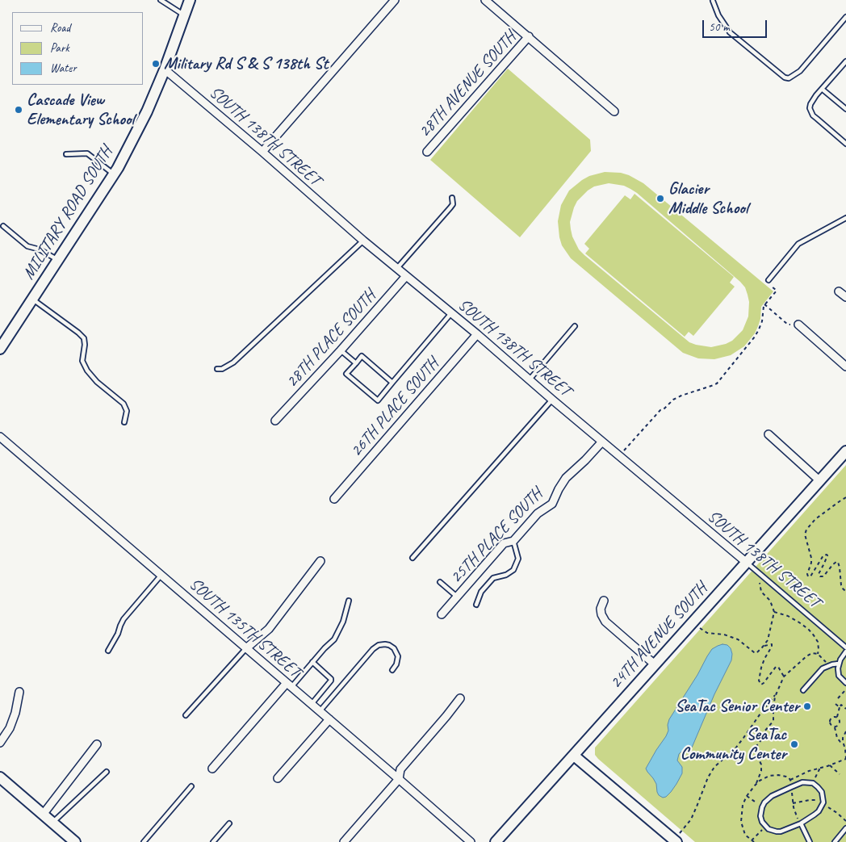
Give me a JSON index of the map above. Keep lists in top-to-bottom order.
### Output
{
  "streets": {
    "street": [
      "28TH AVENUE SOUTH",
      "SOUTH 138TH STREET",
      "MILITARY ROAD SOUTH",
      "28TH PLACE SOUTH",
      "26TH PLACE SOUTH",
      "25TH PLACE SOUTH",
      "SOUTH 135TH STREET",
      "24TH AVENUE SOUTH"
    ]
  },
  "crossings": [
    ["SOUTH 138TH STREET", "MILITARY ROAD SOUTH"],
    ["SOUTH 138TH STREET", "28TH PLACE SOUTH"],
    ["SOUTH 138TH STREET", "26TH PLACE SOUTH"],
    ["SOUTH 138TH STREET", "25TH PLACE SOUTH"],
    ["SOUTH 138TH STREET", "24TH AVENUE SOUTH"]
  ],
  "places": [
    "Military Rd S & S 138th St",
    "Cascade View Elementary School",
    "Glacier Middle School",
    "SeaTac Senior Center",
    "SeaTac Community Center"
  ],
  "legend": ["Road", "Park", "Water"],
  "scale_bar": "50 m"
}
